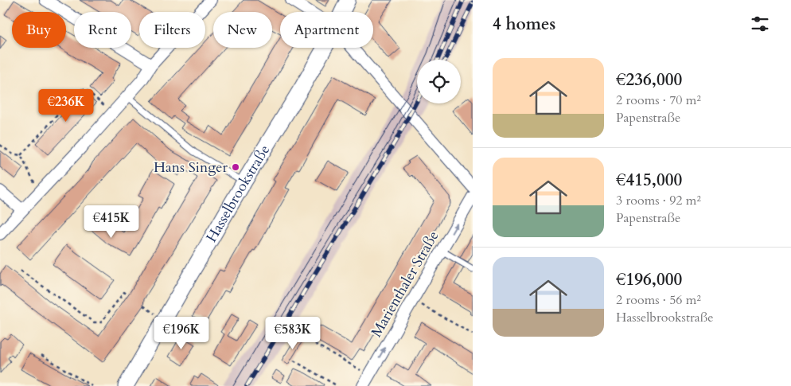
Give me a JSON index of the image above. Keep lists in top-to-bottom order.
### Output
{
  "streets": {
    "street": ["Hasselbrookstraße", "Marienthaler Straße"]
  },
  "one_way": ["Marienthaler Straße"],
  "places": ["Hans Singer"],
  "page": {
    "heading": "4 homes",
    "chip": [
      "Buy",
      "Rent",
      "Filters",
      "New",
      "Apartment"
    ],
    "list": [
      {
        "name": "€236,000",
        "note": "2 rooms · 70 m² · Papenstraße"
      },
      {
        "name": "€415,000",
        "note": "3 rooms · 92 m² · Papenstraße"
      },
      {
        "name": "€196,000",
        "note": "2 rooms · 56 m² · Hasselbrookstraße"
      }
    ],
    "price": [
      "€236K",
      "€415K",
      "€196K",
      "€583K"
    ]
  }
}
